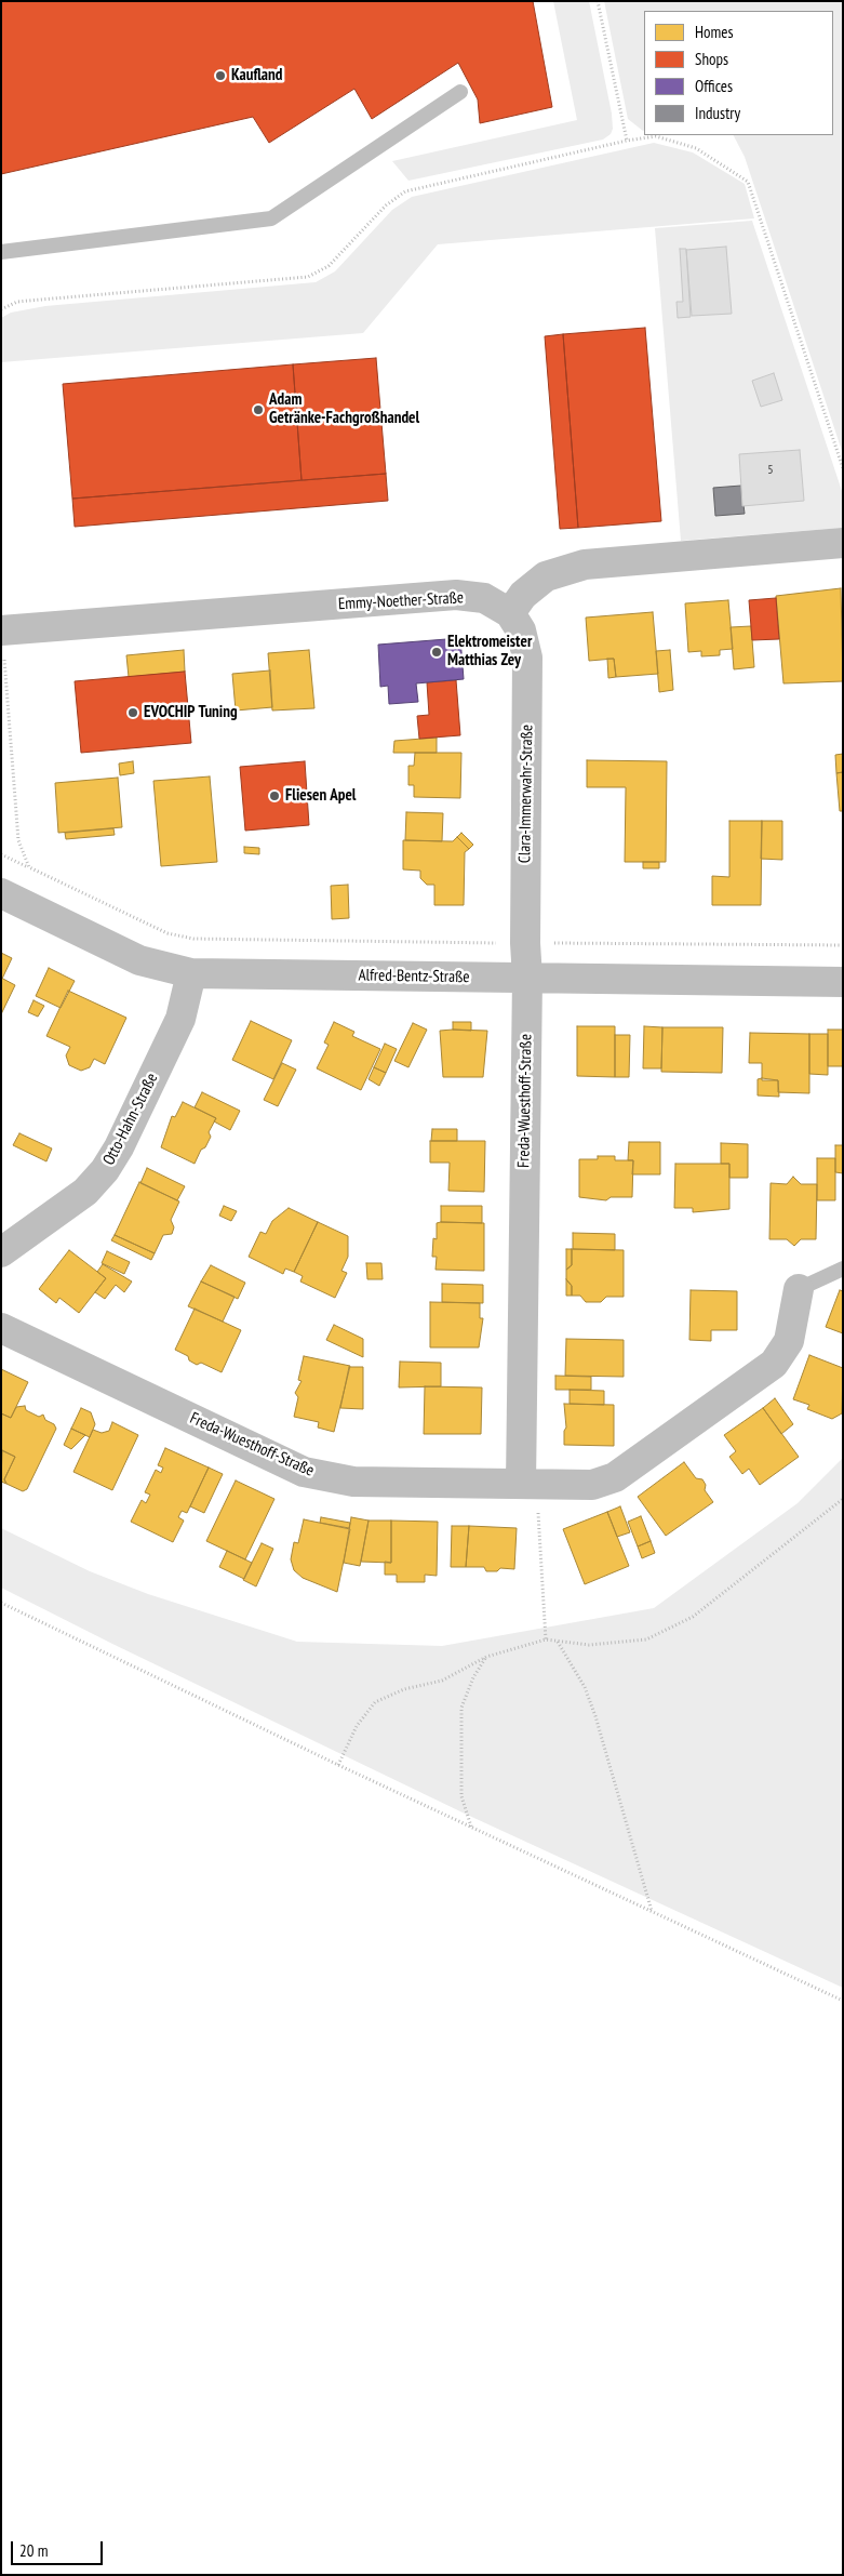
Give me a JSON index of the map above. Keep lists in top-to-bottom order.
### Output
{
  "streets": {
    "street": [
      "Emmy-Noether-Straße",
      "Clara-Immerwahr-Straße",
      "Alfred-Bentz-Straße",
      "Freda-Wuesthoff-Straße",
      "Otto-Hahn-Straße"
    ]
  },
  "crossings": [
    ["Emmy-Noether-Straße", "Clara-Immerwahr-Straße"],
    ["Clara-Immerwahr-Straße", "Alfred-Bentz-Straße"],
    ["Clara-Immerwahr-Straße", "Freda-Wuesthoff-Straße"],
    ["Alfred-Bentz-Straße", "Freda-Wuesthoff-Straße"],
    ["Alfred-Bentz-Straße", "Otto-Hahn-Straße"]
  ],
  "places": [
    "Kaufland",
    "Adam Getränke-Fachgroßhandel",
    "Elektromeister Matthias Zey",
    "EVOCHIP Tuning",
    "Fliesen Apel"
  ],
  "house_numbers": ["5"],
  "legend": [
    "Homes",
    "Shops",
    "Offices",
    "Industry"
  ],
  "scale_bar": "20 m"
}
